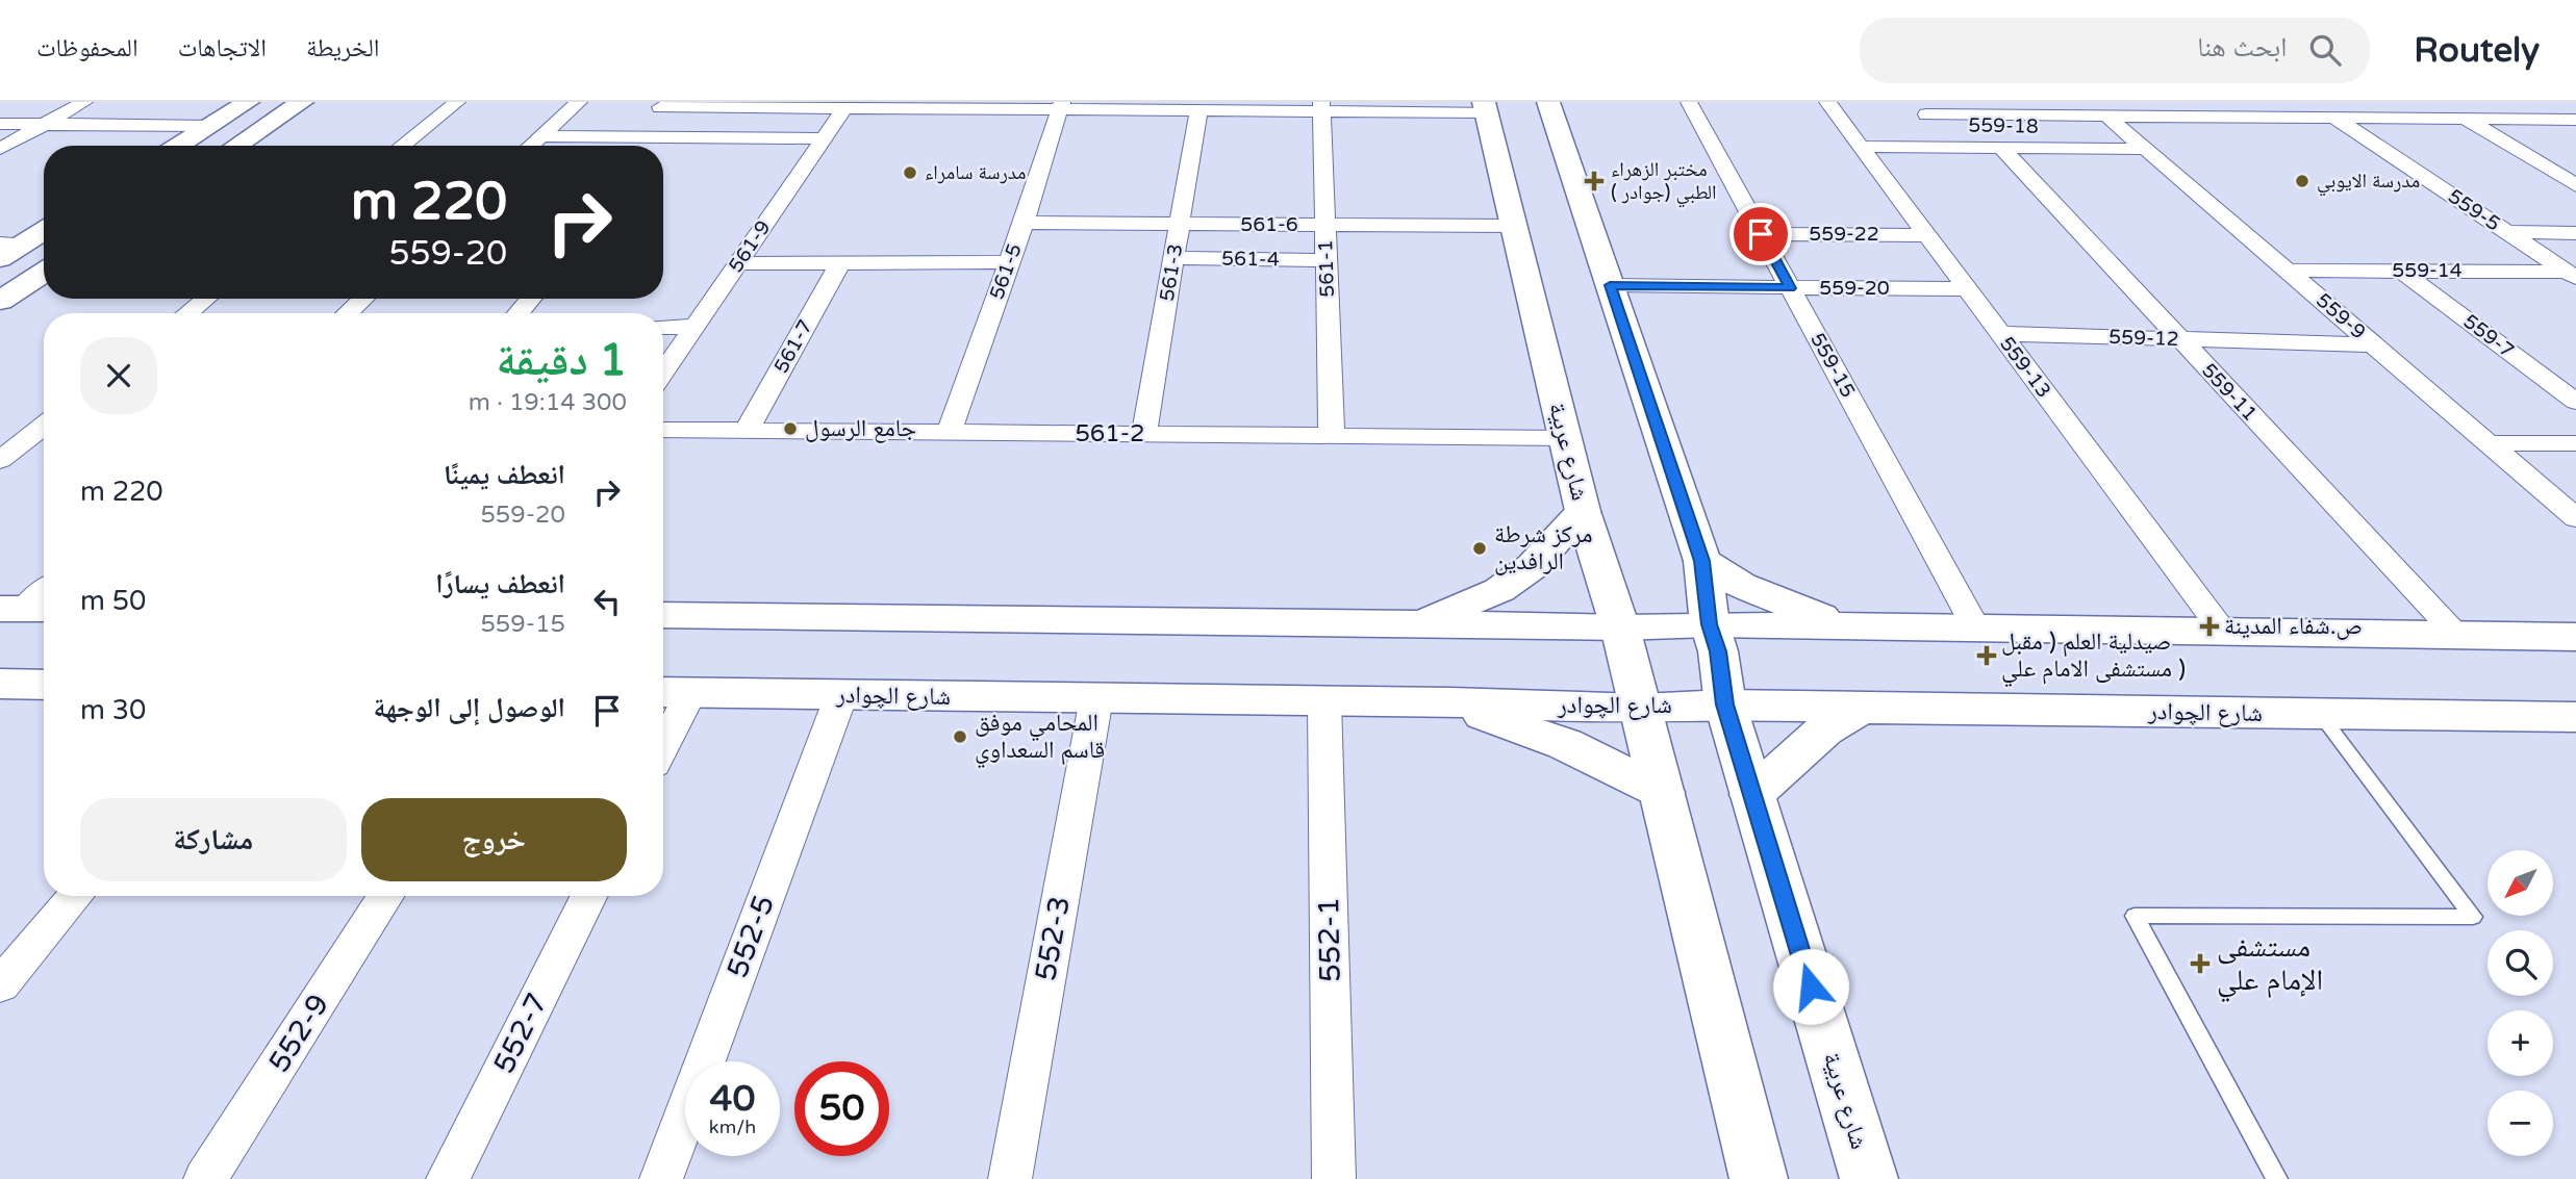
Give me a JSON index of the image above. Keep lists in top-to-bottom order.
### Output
{
  "streets": {
    "main road": ["شارع عربية", "شارع الچوادر"],
    "street": [
      "559-18",
      "559-5",
      "561-6",
      "559-22",
      "561-9",
      "561-4",
      "561-1",
      "559-14",
      "561-5",
      "561-3",
      "559-20",
      "559-9",
      "559-7",
      "559-12",
      "561-7",
      "559-15",
      "559-13",
      "559-11",
      "561-2",
      "552-5",
      "552-3",
      "552-1",
      "552-9",
      "552-7"
    ]
  },
  "crossings": [
    ["559-18", "559-9"],
    ["559-18", "559-13"],
    ["559-18", "559-11"],
    ["559-5", "559-14"],
    ["561-6", "561-1"],
    ["561-6", "561-5"],
    ["561-6", "561-3"],
    ["561-6", "شارع عربية"],
    ["559-22", "559-15"],
    ["559-22", "559-13"],
    ["561-4", "561-1"],
    ["561-4", "561-3"],
    ["561-1", "561-2"],
    ["559-14", "559-9"],
    ["559-14", "559-7"],
    ["561-5", "561-2"],
    ["561-3", "561-2"],
    ["559-20", "559-15"],
    ["559-20", "559-13"],
    ["559-20", "شارع عربية"],
    ["559-9", "559-12"],
    ["559-12", "559-13"],
    ["559-12", "559-11"],
    ["561-7", "561-2"],
    ["561-2", "شارع عربية"],
    ["شارع عربية", "شارع الچوادر"],
    ["شارع الچوادر", "552-5"],
    ["شارع الچوادر", "552-3"],
    ["شارع الچوادر", "552-1"]
  ],
  "places": {
    "other": [
      "مدرسة سامراء",
      "مدرسة الايوبي",
      "جامع الرسول",
      "مركز شرطة الرافدين",
      "المحامي موفق قاسم السعداوي"
    ],
    "health": [
      "مختبر الزهراء الطبي (جوادر )",
      "ص.شفاء المدينة",
      "صيدلية العلم ( مقبل مستشفى الامام علي )",
      "مستشفى الإمام علي"
    ]
  },
  "north": "bottom left",
  "page": {
    "header": "Routely",
    "search": "ابحث هنا",
    "nav": ["الخريطة", "الاتجاهات", "المحفوظات"],
    "turn": ["220 m", "559-20"],
    "heading": ["1 دقيقة", "300 m · 19:14"],
    "list": [
      {
        "name": "انعطف يمينًا",
        "note": "559-20",
        "value": "220 m"
      },
      {
        "name": "انعطف يسارًا",
        "note": "559-15",
        "value": "50 m"
      },
      {
        "name": "الوصول إلى الوجهة",
        "value": "30 m"
      }
    ],
    "buttons": ["خروج", "مشاركة"],
    "map_buttons": ["+", "−"],
    "speed": "40 km/h",
    "limit": "50"
  }
}
